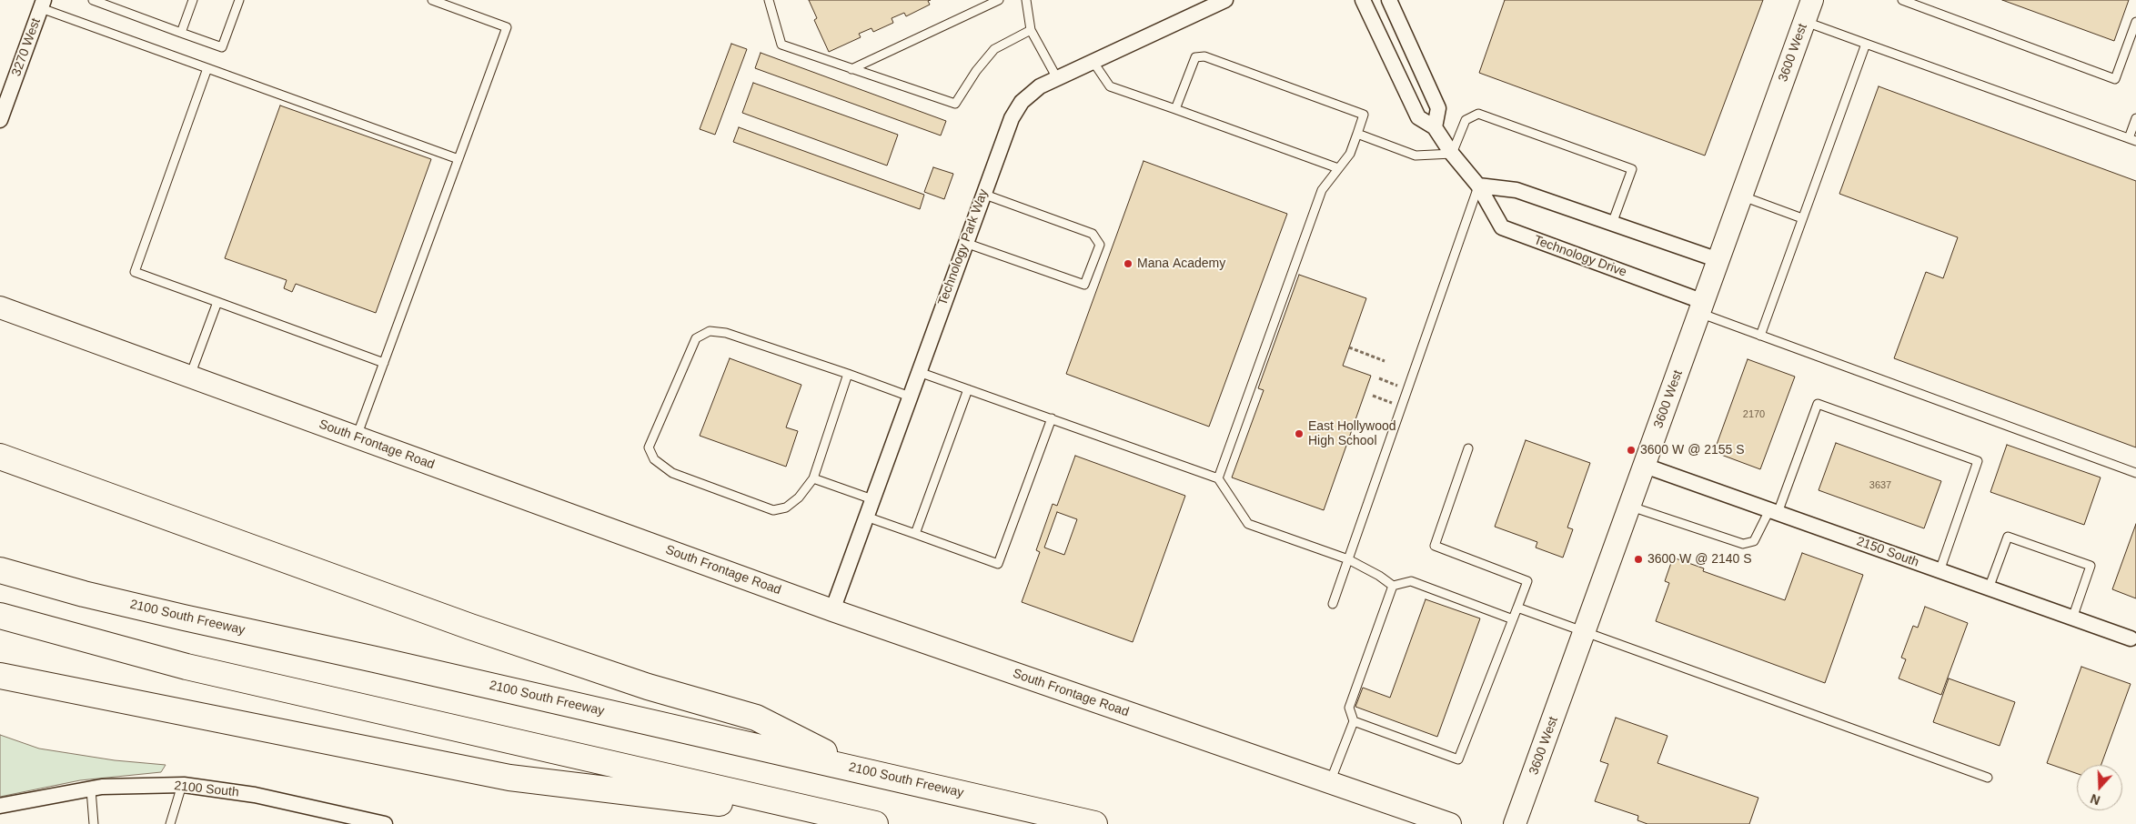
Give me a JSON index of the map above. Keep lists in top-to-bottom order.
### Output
{
  "streets": {
    "highway": ["2100 South Freeway"],
    "street": [
      "3270 West",
      "3600 West",
      "Technology Park Way",
      "Technology Drive",
      "South Frontage Road",
      "2150 South",
      "2100 South"
    ]
  },
  "crossings": [
    ["3600 West", "Technology Drive"],
    ["3600 West", "2150 South"],
    ["Technology Park Way", "South Frontage Road"]
  ],
  "places": [
    "Mana Academy",
    "East Hollywood High School",
    "3600 W @ 2155 S",
    "3600 W @ 2140 S"
  ],
  "house_numbers": ["2170", "3637"],
  "north": "bottom"
}
